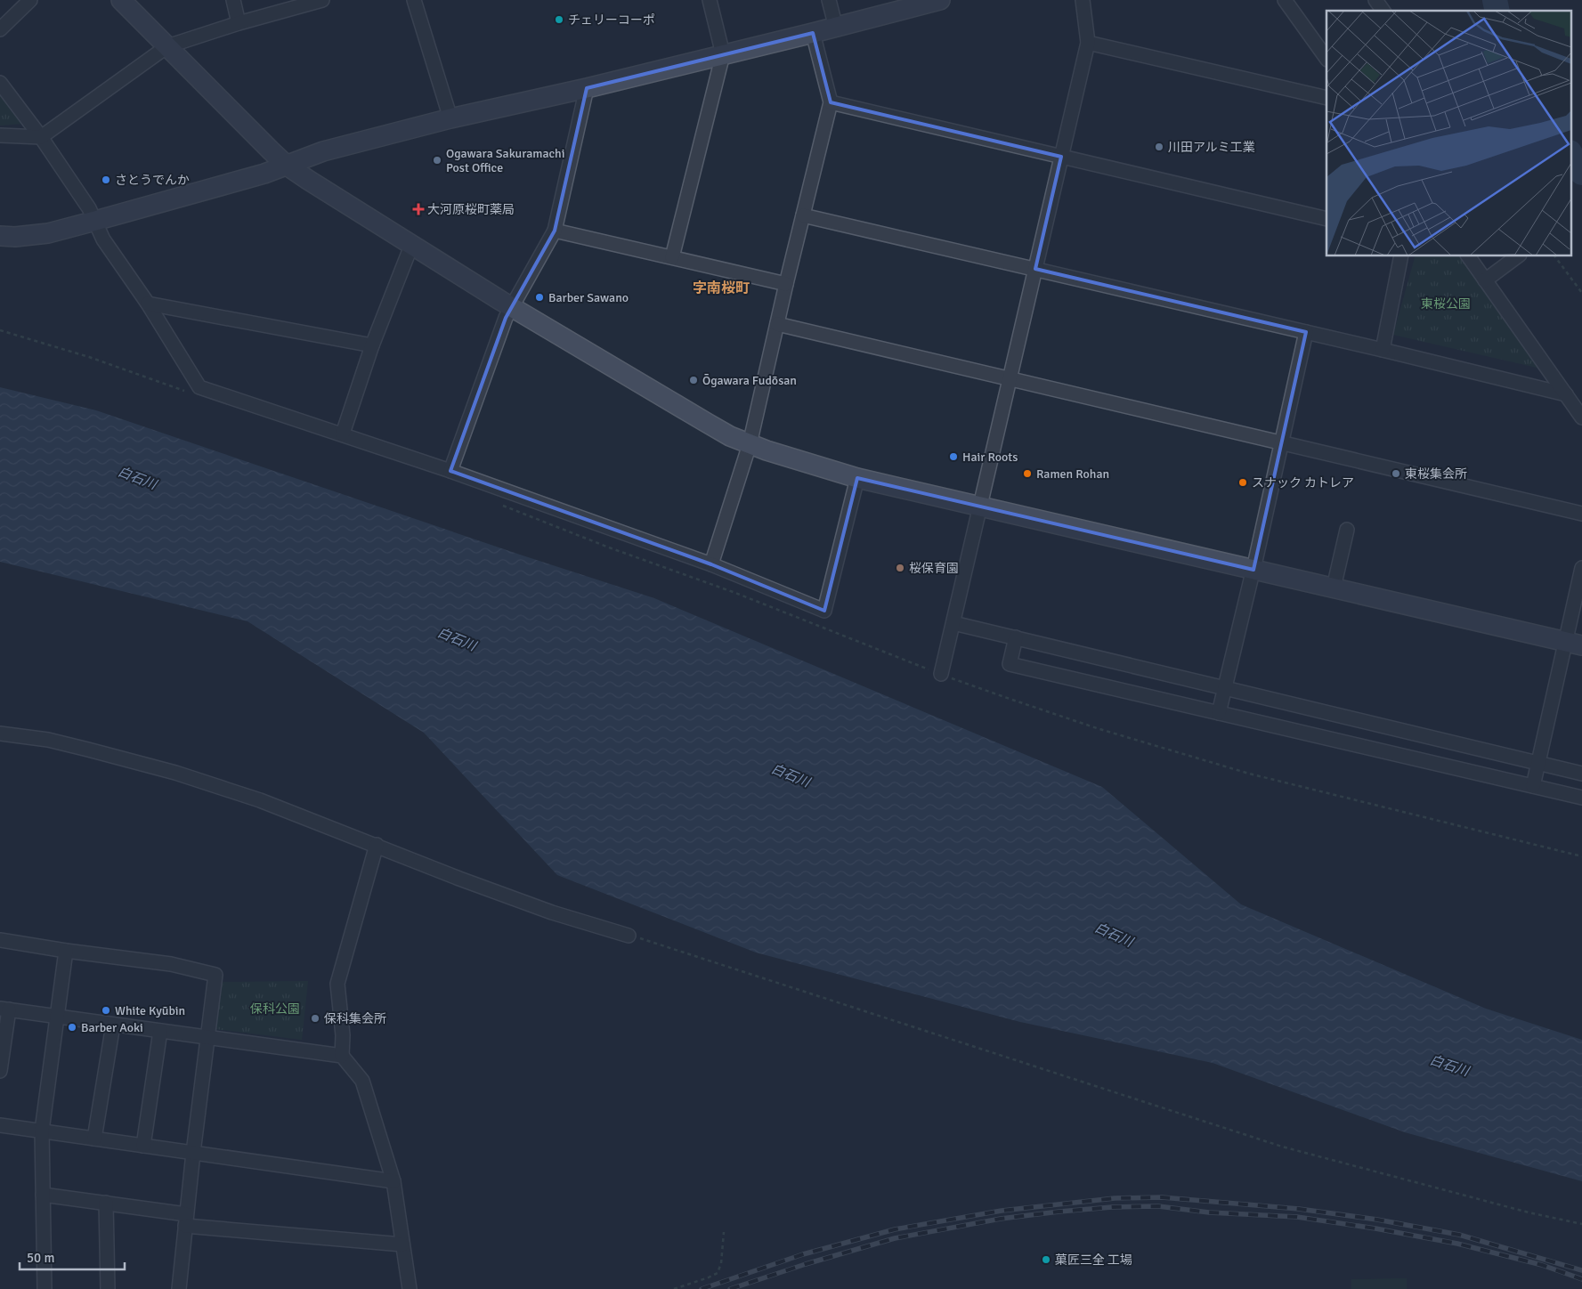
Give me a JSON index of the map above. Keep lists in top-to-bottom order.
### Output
{
  "districts": ["字南桜町"],
  "water": ["白石川"],
  "parks": ["東桜公園", "保科公園"],
  "places": {
    "other": [
      "チェリーコーポ",
      "川田アルミ工業",
      "Ogawara Sakuramachi Post Office",
      "さとうでんか",
      "Barber Sawano",
      "Ōgawara Fudōsan",
      "Hair Roots",
      "Ramen Rohan",
      "東桜集会所",
      "スナック カトレア",
      "桜保育園",
      "White Kyūbin",
      "保科集会所",
      "Barber Aoki",
      "菓匠三全 工場"
    ],
    "health": ["大河原桜町薬局"]
  },
  "scale_bar": "50 m"
}
